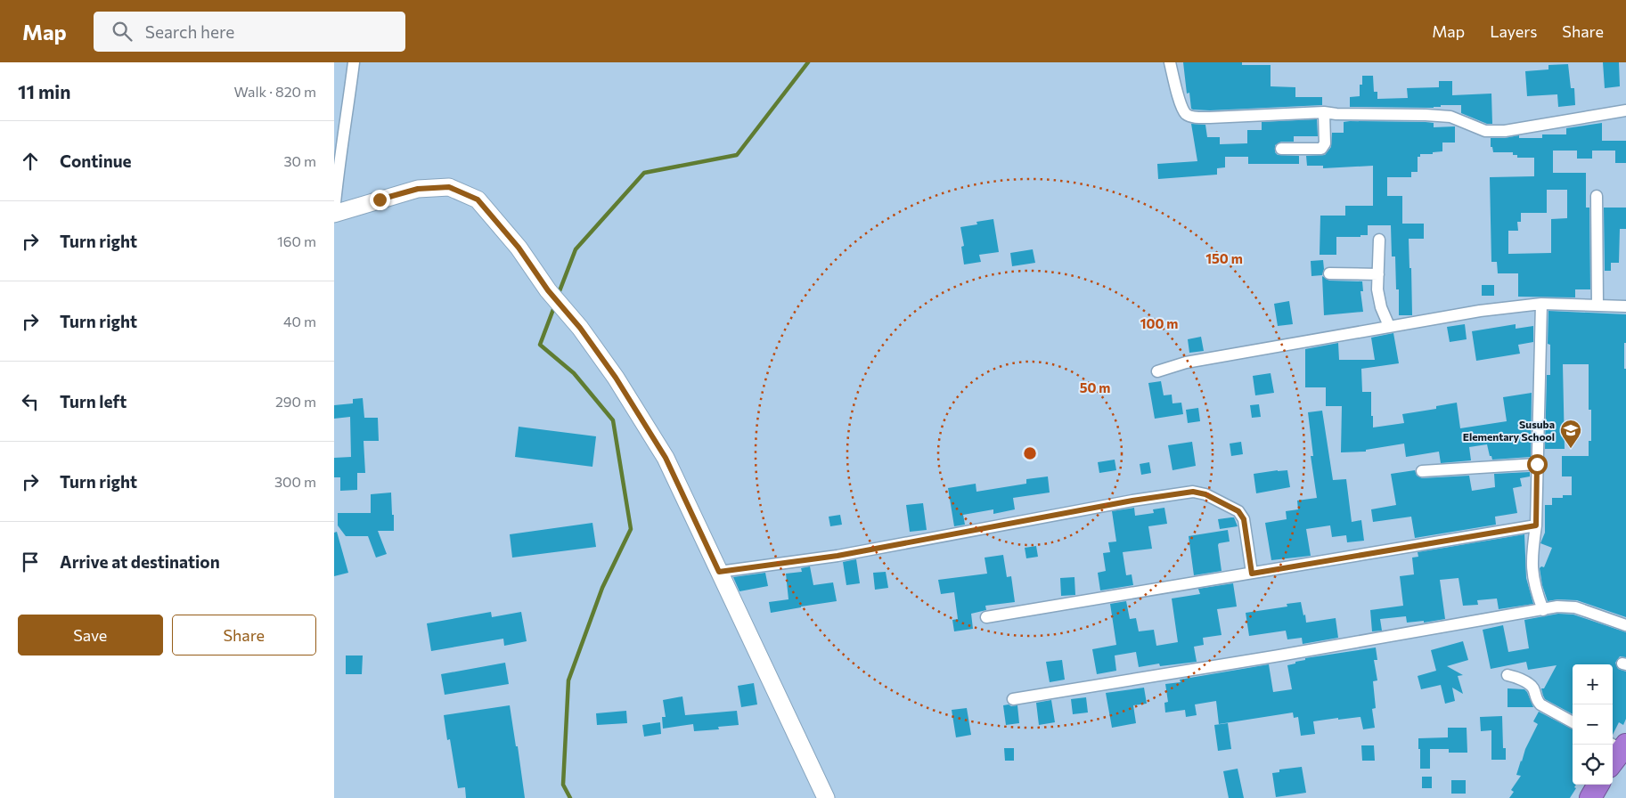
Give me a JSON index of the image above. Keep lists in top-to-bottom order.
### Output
{
  "places": {
    "school or university": ["Susuba Elementary School"]
  },
  "page": {
    "header": "Map",
    "search": "Search here",
    "nav": ["Map", "Layers", "Share"],
    "heading": ["11 min", "Walk · 820 m"],
    "list": [
      ["Continue", "30 m"],
      ["Turn right", "160 m"],
      ["Turn right", "40 m"],
      ["Turn left", "290 m"],
      ["Turn right", "300 m"],
      "Arrive at destination"
    ],
    "buttons": ["Save", "Share"],
    "map_buttons": ["+", "−"]
  },
  "rings": ["150 m", "100 m", "50 m"]
}
